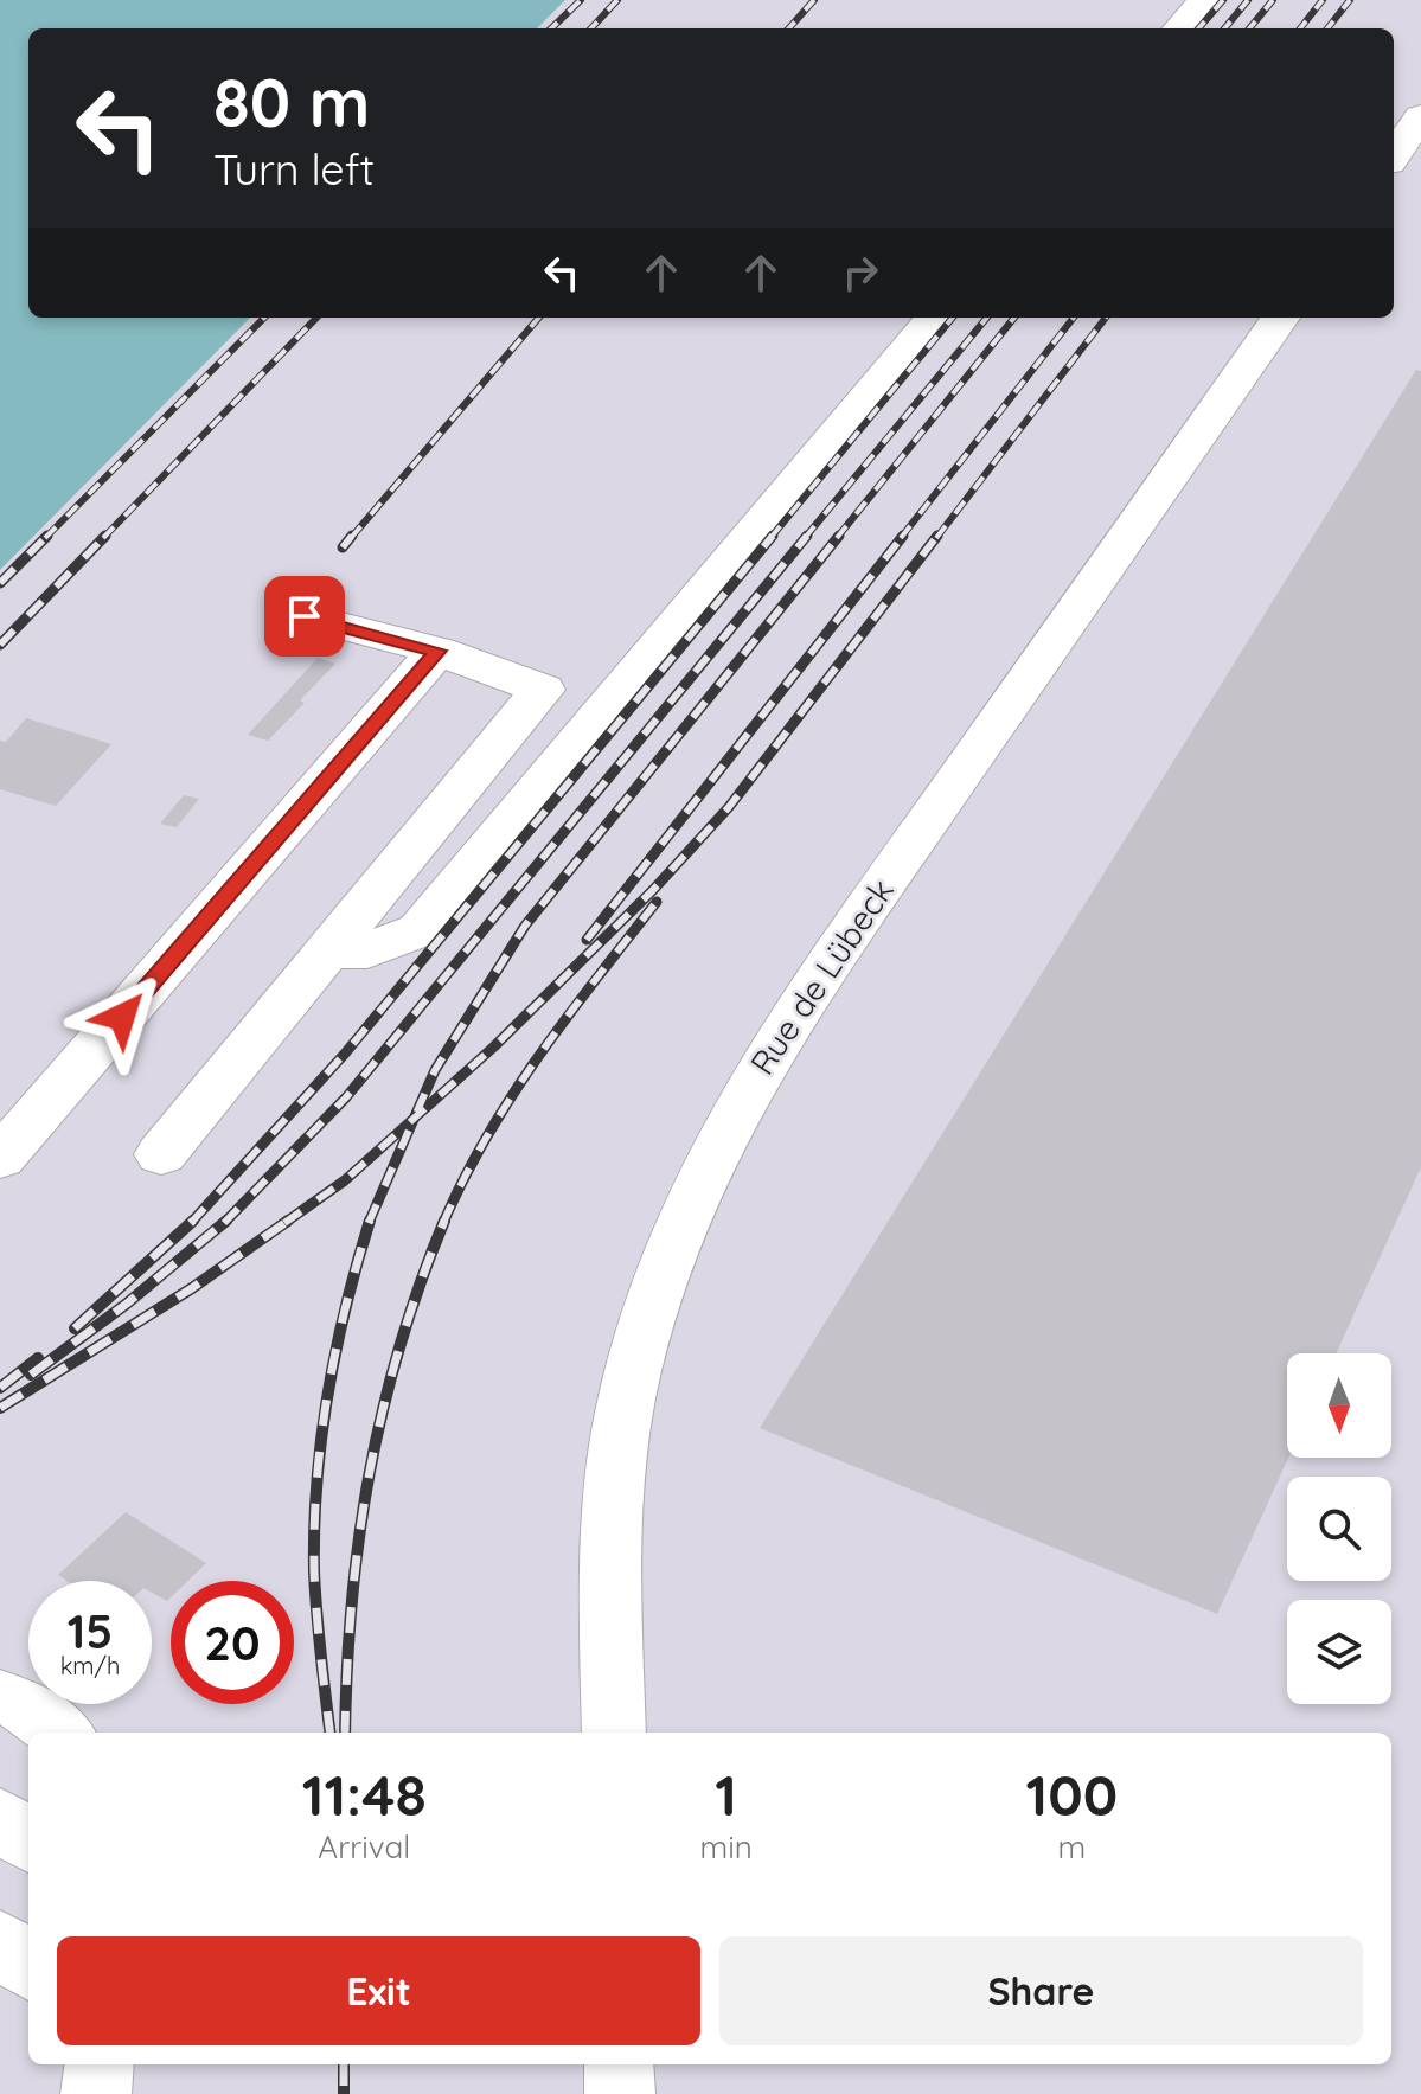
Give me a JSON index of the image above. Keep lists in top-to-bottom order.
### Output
{
  "streets": {
    "main road": ["Rue de Lübeck"]
  },
  "north": "bottom",
  "page": {
    "turn": ["80 m", "Turn left"],
    "speed": "15 km/h",
    "limit": "20",
    "eta": [
      "11:48",
      "Arrival",
      "1",
      "min",
      "100",
      "m"
    ],
    "buttons": ["Exit", "Share"]
  }
}
